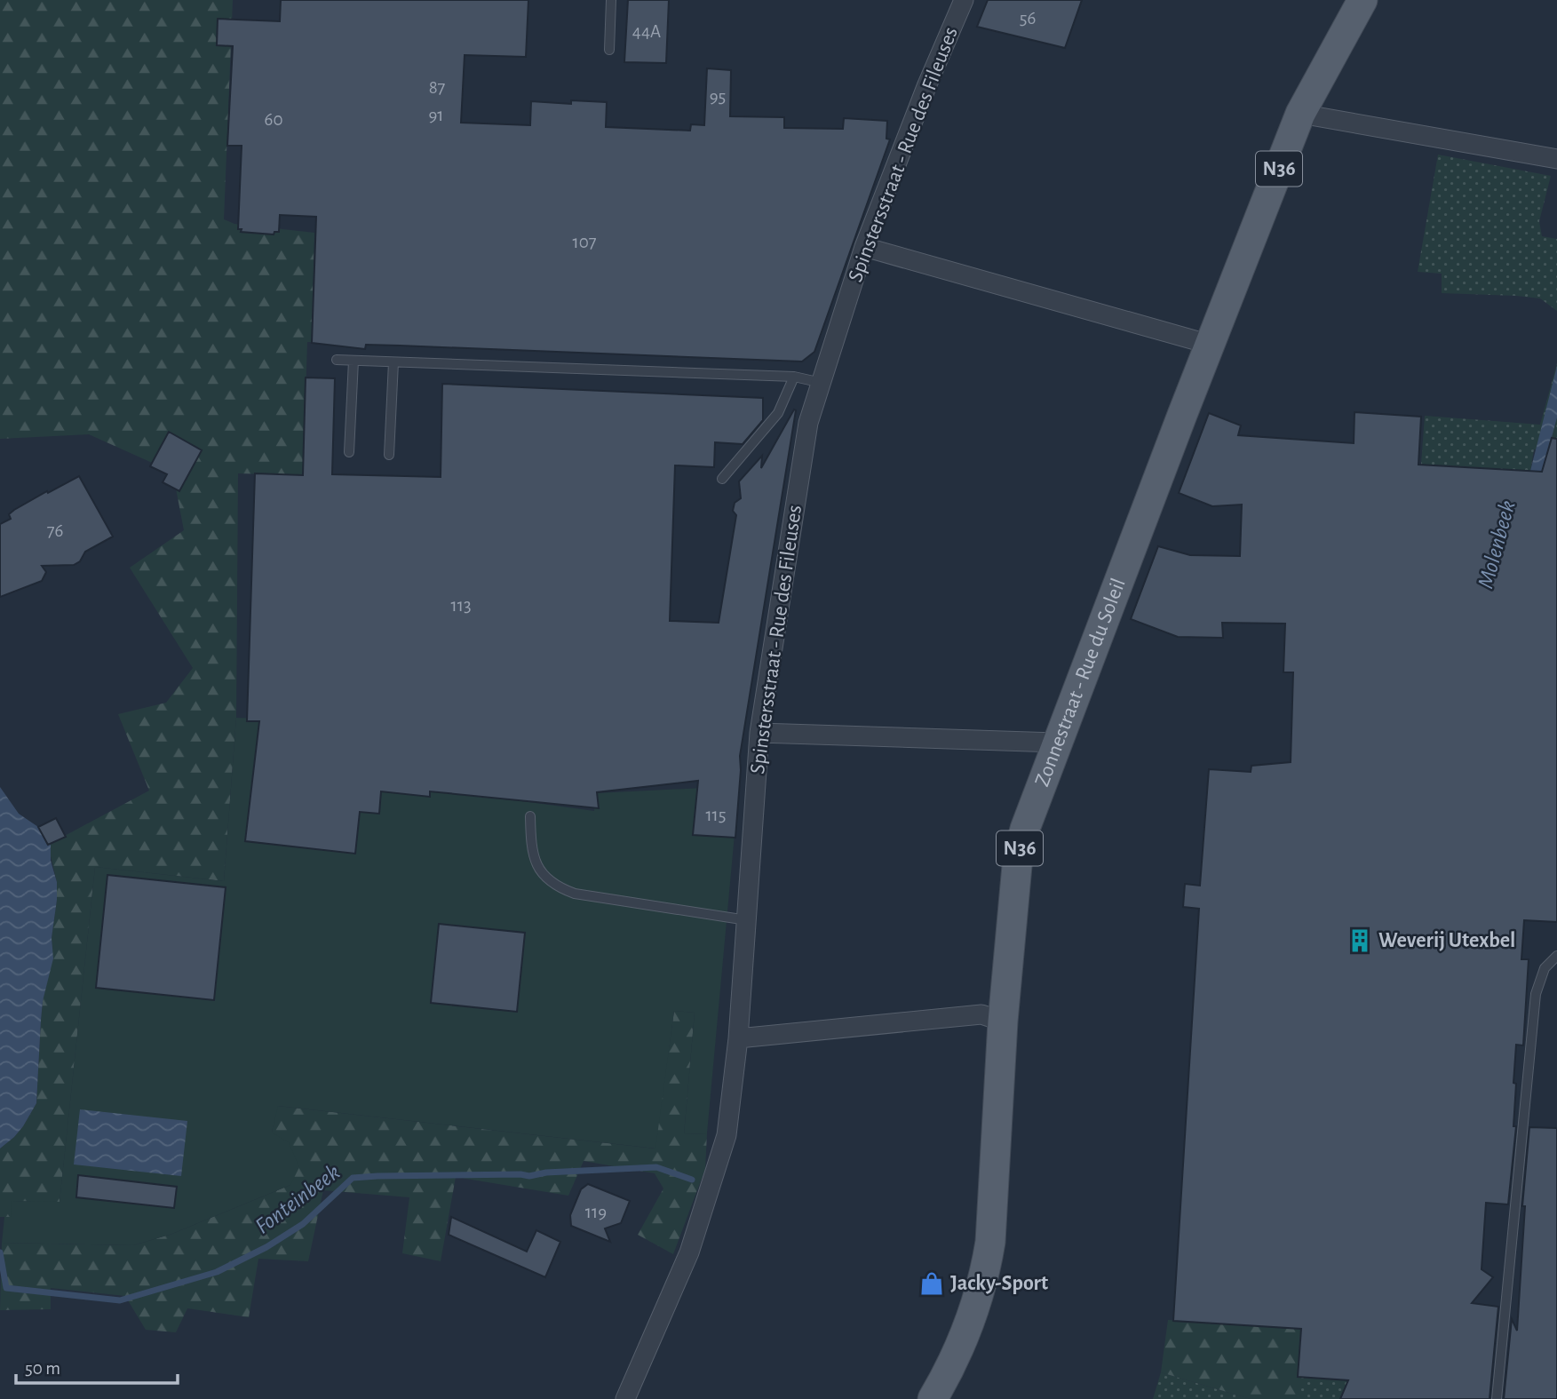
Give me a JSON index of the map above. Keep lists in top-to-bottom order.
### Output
{
  "streets": {
    "main road": ["N36", "Zonnestraat - Rue du Soleil"],
    "street": ["Spinstersstraat - Rue des Fileuses"]
  },
  "water": ["Molenbeek", "Fonteinbeek"],
  "places": {
    "building": ["Weverij Utexbel"],
    "shop": ["Jacky-Sport"]
  },
  "house_numbers": [
    "56",
    "44A",
    "87",
    "95",
    "91",
    "60",
    "107",
    "76",
    "113",
    "115",
    "119"
  ],
  "scale_bar": "50 m"
}
